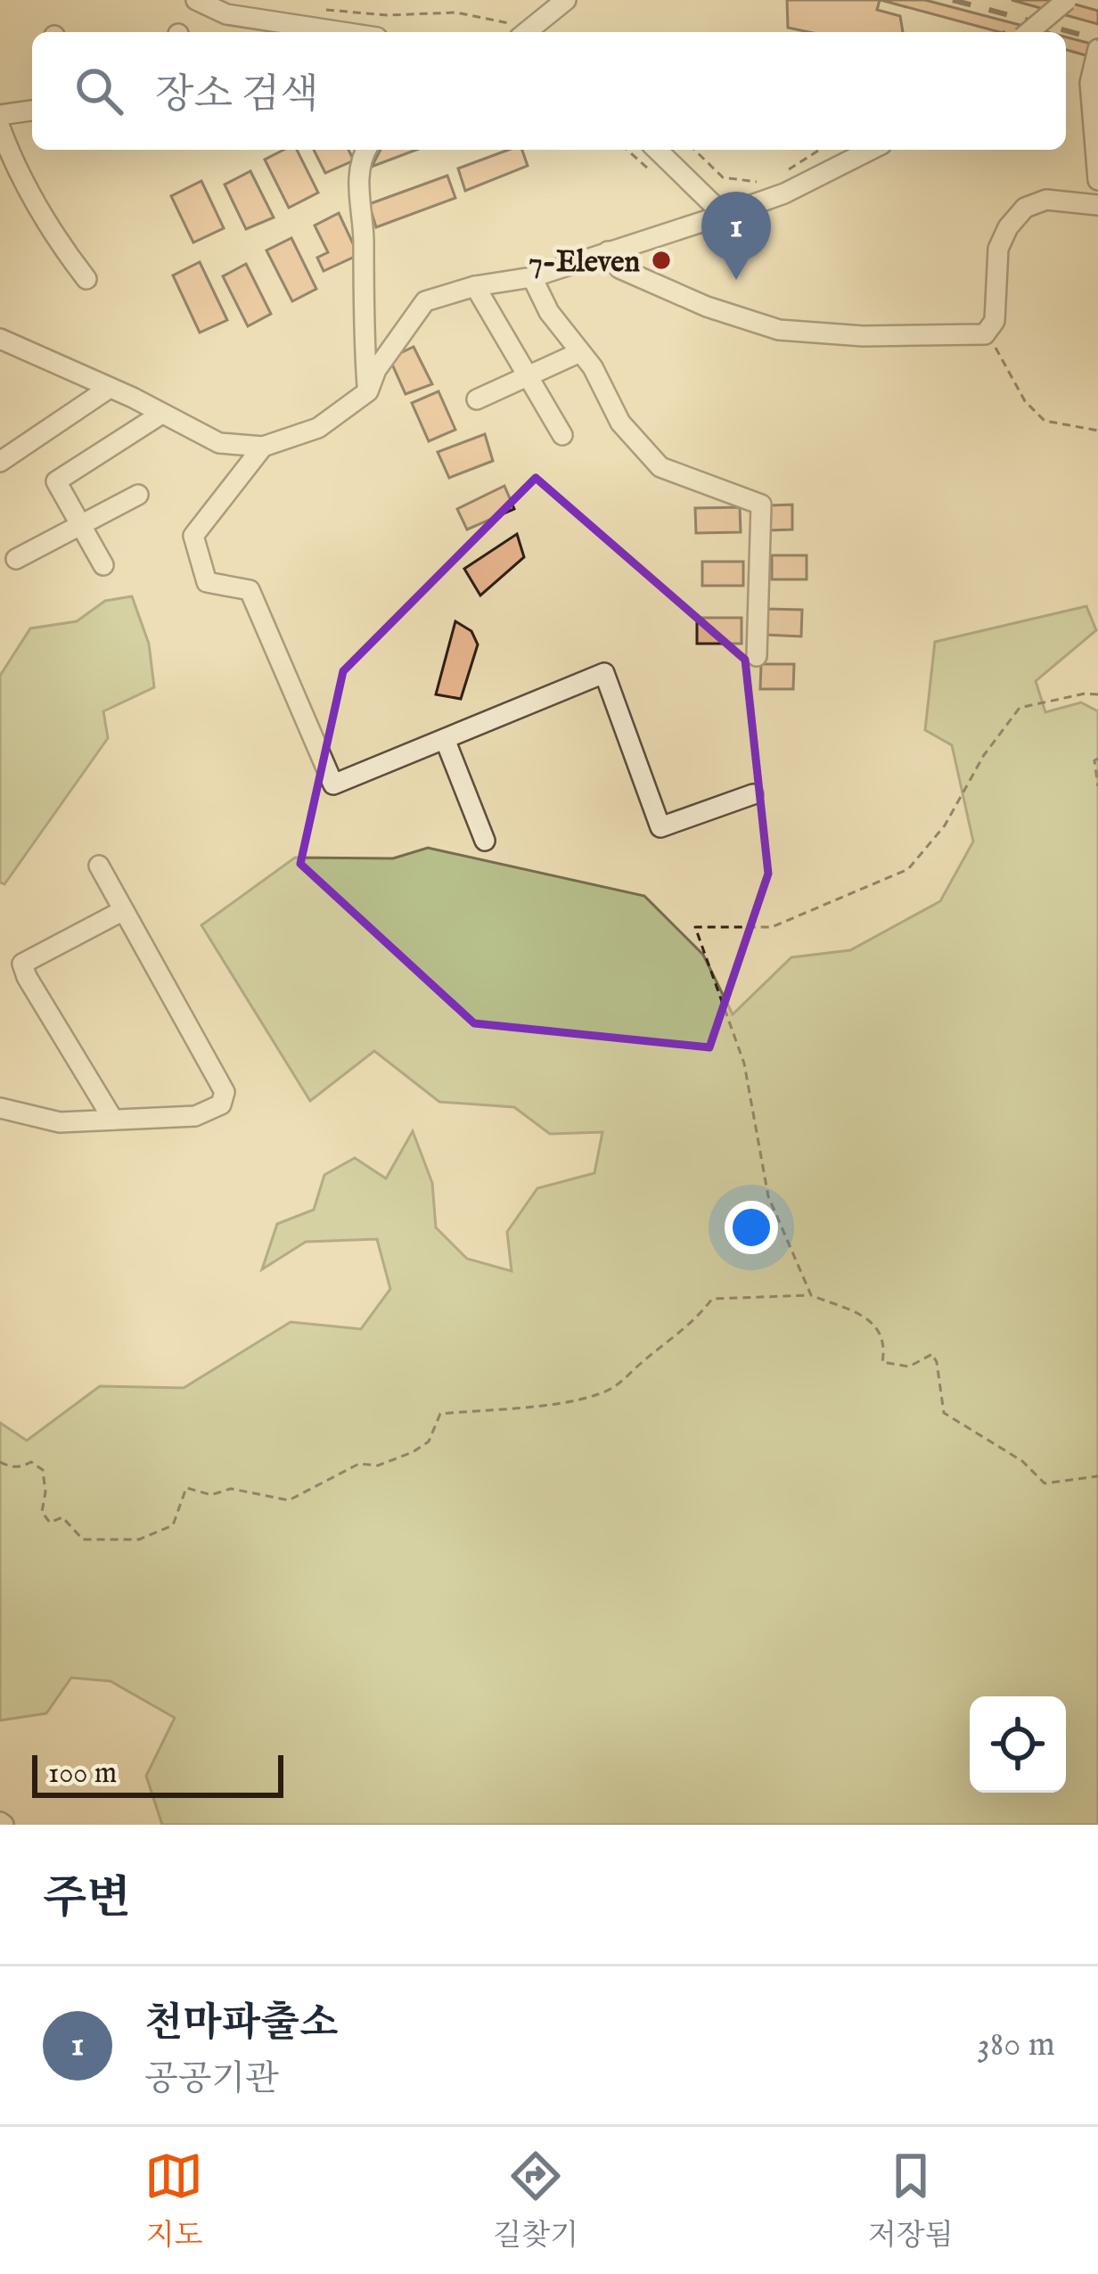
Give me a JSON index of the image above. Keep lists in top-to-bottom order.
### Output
{
  "places": ["7-Eleven"],
  "scale_bar": "100 m",
  "page": {
    "search": "장소 검색",
    "pins": "1",
    "scale": "100 m",
    "heading": "주변",
    "list": [
      {
        "mark": "1",
        "name": "천마파출소",
        "note": "공공기관",
        "value": "380 m"
      }
    ],
    "nav": ["지도", "길찾기", "저장됨"]
  }
}
